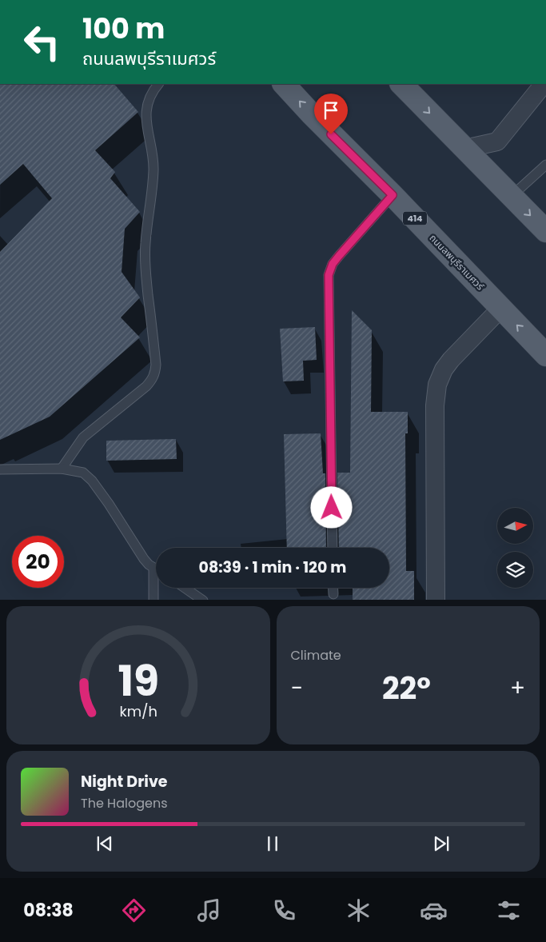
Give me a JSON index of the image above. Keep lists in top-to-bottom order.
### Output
{
  "streets": {
    "main road": ["414", "ถนนลพบุรีราเมศวร์"]
  },
  "north": "right",
  "page": {
    "turn": ["100 m", "ถนนลพบุรีราเมศวร์"],
    "limit": "20",
    "trip": "08:39 · 1 min · 120 m",
    "tile": "Climate",
    "heat": ["−", "22°", "+"],
    "song": ["Night Drive", "The Halogens"],
    "tabs": "08:38",
    "gauge": ["19", "km/h"]
  }
}
